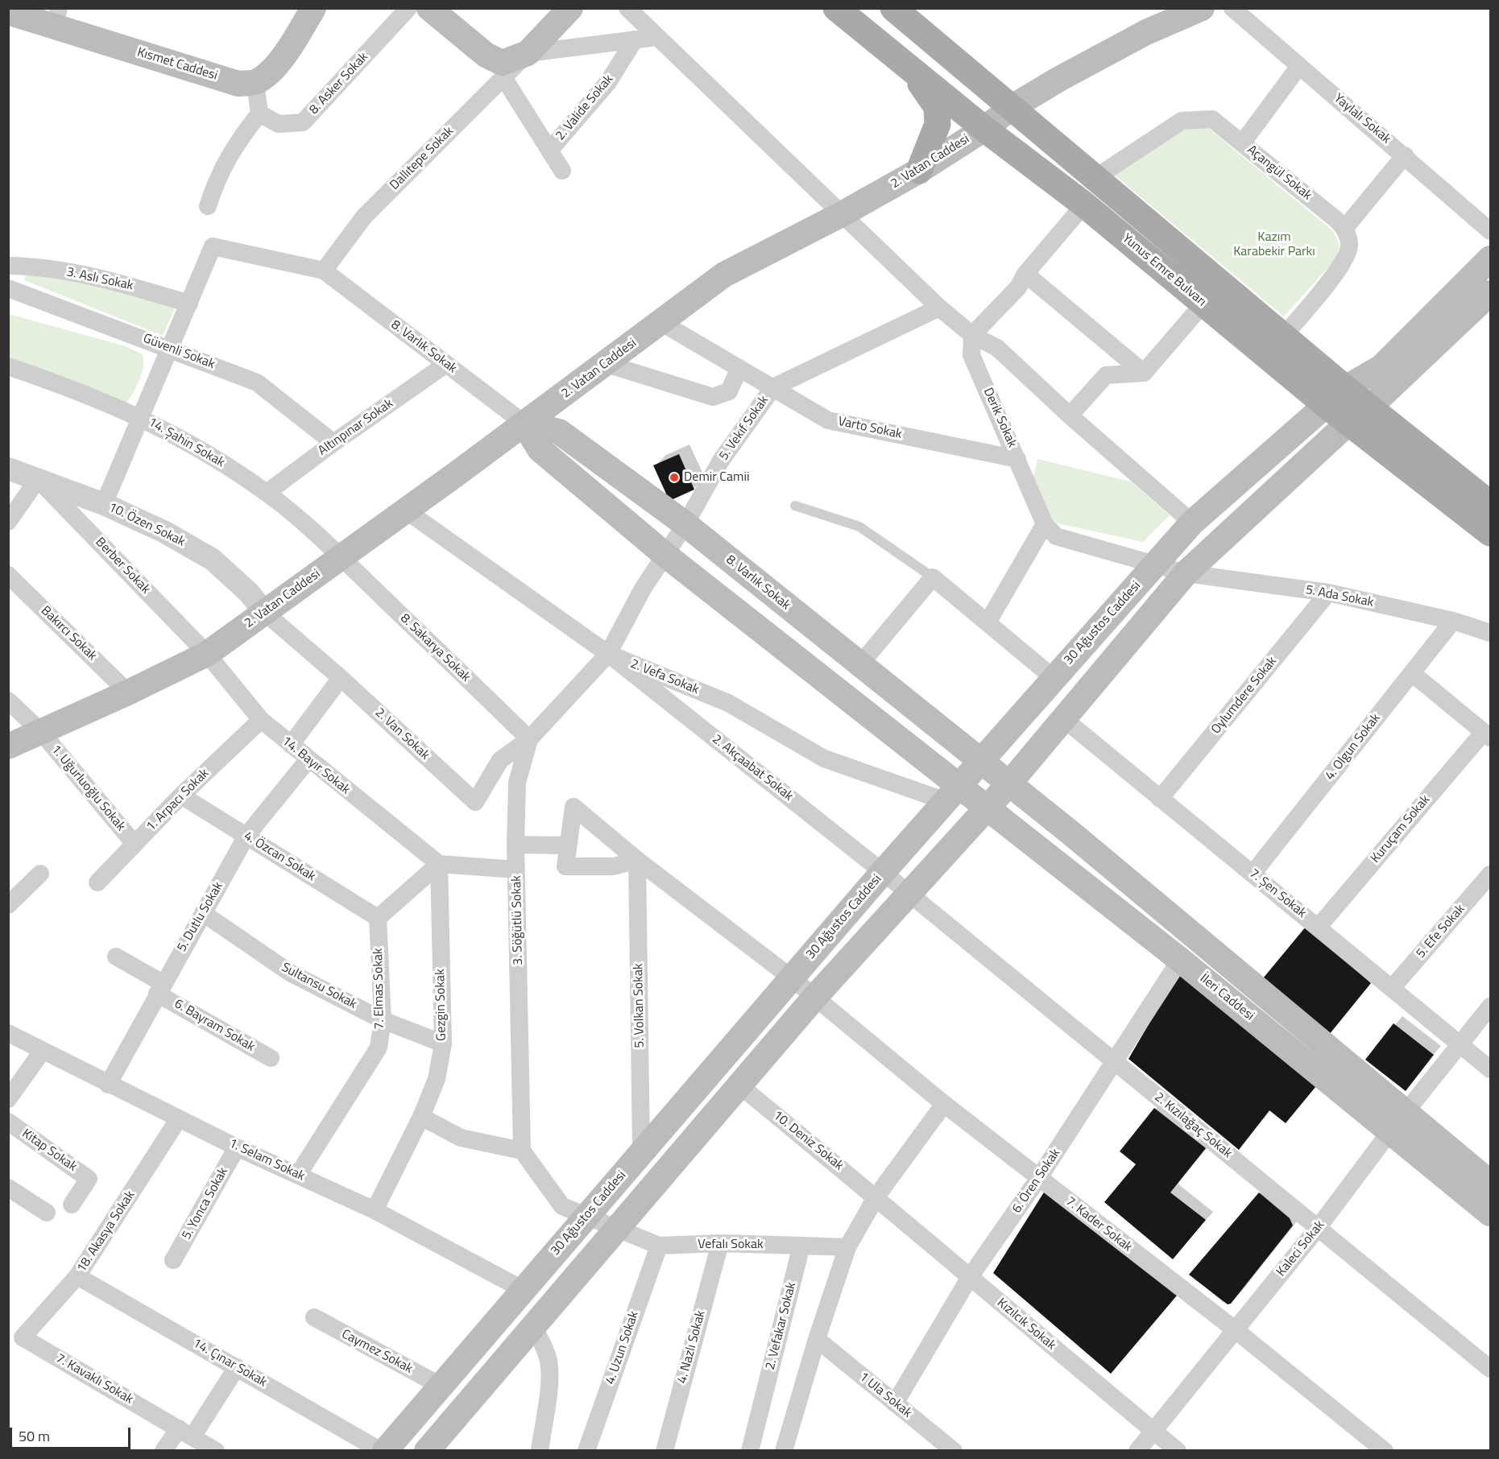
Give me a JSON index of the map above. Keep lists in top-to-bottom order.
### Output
{
  "streets": {
    "main road": [
      "Kısmet Caddesi",
      "2. Vatan Caddesi",
      "Yunus Emre Bulvarı",
      "8. Varlık Sokak",
      "30 Ağustos Caddesi",
      "İleri Caddesi"
    ],
    "street": [
      "8. Asker Sokak",
      "2. Valide Sokak",
      "Yaylalı Sokak",
      "Dallıtepe Sokak",
      "Açangül Sokak",
      "3. Aslı Sokak",
      "Güvenli Sokak",
      "Derik Sokak",
      "Altınpınar Sokak",
      "5. Vekıf Sokak",
      "Varto Sokak",
      "14. Şahin Sokak",
      "10. Özen Sokak",
      "Berber Sokak",
      "5. Ada Sokak",
      "Bakırcı Sokak",
      "8. Sakarya Sokak",
      "2. Vefa Sokak",
      "Oylumdere Sokak",
      "2. Van Sokak",
      "4. Olgun Sokak",
      "14. Bayır Sokak",
      "2. Akçaabat Sokak",
      "1. Uğurluoğlu Sokak",
      "1. Arpacı Sokak",
      "Kuruçam Sokak",
      "4. Özcan Sokak",
      "7. Şen Sokak",
      "5. Dutlu Sokak",
      "3. Söğütlü Sokak",
      "5. Efe Sokak",
      "Sultansu Sokak",
      "7. Elmas Sokak",
      "Gezgin Sokak",
      "5. Volkan Sokak",
      "6. Bayram Sokak",
      "2. Kızılağaç Sokak",
      "10. Deniz Sokak",
      "Kitap Sokak",
      "1. Selam Sokak",
      "6. Ören Sokak",
      "5. Yonca Sokak",
      "7. Kader Sokak",
      "18. Akasya Sokak",
      "Vefalı Sokak",
      "Kaleci Sokak",
      "Kızılcık Sokak",
      "2. Vefakar Sokak",
      "4. Nazlı Sokak",
      "4. Uzun Sokak",
      "Caymez Sokak",
      "14. Çınar Sokak",
      "7. Kavaklı Sokak",
      "1 Ula Sokak"
    ]
  },
  "crossings": [
    ["Dallıtepe Sokak", "8. Varlık Sokak"],
    ["2. Vatan Caddesi", "Yunus Emre Bulvarı"],
    ["2. Vatan Caddesi", "8. Varlık Sokak"],
    ["2. Vatan Caddesi", "Varto Sokak"],
    ["2. Vatan Caddesi", "14. Şahin Sokak"],
    ["2. Vatan Caddesi", "10. Özen Sokak"],
    ["2. Vatan Caddesi", "Berber Sokak"],
    ["2. Vatan Caddesi", "Bakırcı Sokak"],
    ["2. Vatan Caddesi", "8. Sakarya Sokak"],
    ["2. Vatan Caddesi", "2. Vefa Sokak"],
    ["2. Vatan Caddesi", "2. Van Sokak"],
    ["2. Vatan Caddesi", "14. Bayır Sokak"],
    ["2. Vatan Caddesi", "1. Uğurluoğlu Sokak"],
    ["Açangül Sokak", "Yunus Emre Bulvarı"],
    ["Yunus Emre Bulvarı", "30 Ağustos Caddesi"],
    ["8. Varlık Sokak", "Altınpınar Sokak"],
    ["8. Varlık Sokak", "5. Vekıf Sokak"],
    ["8. Varlık Sokak", "30 Ağustos Caddesi"],
    ["8. Varlık Sokak", "2. Vefa Sokak"],
    ["8. Varlık Sokak", "İleri Caddesi"],
    ["Güvenli Sokak", "Altınpınar Sokak"],
    ["Derik Sokak", "Varto Sokak"],
    ["Derik Sokak", "5. Ada Sokak"],
    ["Derik Sokak", "30 Ağustos Caddesi"],
    ["Altınpınar Sokak", "14. Şahin Sokak"],
    ["5. Vekıf Sokak", "Varto Sokak"],
    ["5. Vekıf Sokak", "2. Vefa Sokak"],
    ["5. Vekıf Sokak", "2. Akçaabat Sokak"],
    ["5. Vekıf Sokak", "3. Söğütlü Sokak"],
    ["14. Şahin Sokak", "8. Sakarya Sokak"],
    ["10. Özen Sokak", "Berber Sokak"],
    ["10. Özen Sokak", "2. Van Sokak"],
    ["Berber Sokak", "14. Bayır Sokak"],
    ["5. Ada Sokak", "30 Ağustos Caddesi"],
    ["5. Ada Sokak", "Oylumdere Sokak"],
    ["5. Ada Sokak", "4. Olgun Sokak"],
    ["30 Ağustos Caddesi", "2. Vefa Sokak"],
    ["30 Ağustos Caddesi", "2. Akçaabat Sokak"],
    ["30 Ağustos Caddesi", "7. Şen Sokak"],
    ["30 Ağustos Caddesi", "İleri Caddesi"],
    ["30 Ağustos Caddesi", "5. Volkan Sokak"],
    ["30 Ağustos Caddesi", "2. Kızılağaç Sokak"],
    ["30 Ağustos Caddesi", "10. Deniz Sokak"],
    ["30 Ağustos Caddesi", "1. Selam Sokak"],
    ["30 Ağustos Caddesi", "7. Kader Sokak"],
    ["30 Ağustos Caddesi", "Caymez Sokak"],
    ["8. Sakarya Sokak", "2. Van Sokak"],
    ["8. Sakarya Sokak", "3. Söğütlü Sokak"],
    ["2. Vefa Sokak", "2. Akçaabat Sokak"],
    ["2. Vefa Sokak", "3. Söğütlü Sokak"],
    ["2. Vefa Sokak", "İleri Caddesi"],
    ["Oylumdere Sokak", "7. Şen Sokak"],
    ["2. Van Sokak", "3. Söğütlü Sokak"],
    ["4. Olgun Sokak", "7. Şen Sokak"],
    ["14. Bayır Sokak", "1. Arpacı Sokak"],
    ["14. Bayır Sokak", "5. Dutlu Sokak"],
    ["14. Bayır Sokak", "Gezgin Sokak"],
    ["2. Akçaabat Sokak", "3. Söğütlü Sokak"],
    ["2. Akçaabat Sokak", "2. Kızılağaç Sokak"],
    ["1. Uğurluoğlu Sokak", "1. Arpacı Sokak"],
    ["1. Arpacı Sokak", "4. Özcan Sokak"],
    ["Kuruçam Sokak", "7. Şen Sokak"],
    ["4. Özcan Sokak", "5. Dutlu Sokak"],
    ["4. Özcan Sokak", "7. Elmas Sokak"],
    ["7. Şen Sokak", "5. Efe Sokak"],
    ["7. Şen Sokak", "Kaleci Sokak"],
    ["5. Dutlu Sokak", "Sultansu Sokak"],
    ["5. Dutlu Sokak", "6. Bayram Sokak"],
    ["5. Dutlu Sokak", "1. Selam Sokak"],
    ["Sultansu Sokak", "7. Elmas Sokak"],
    ["Sultansu Sokak", "Gezgin Sokak"],
    ["7. Elmas Sokak", "1. Selam Sokak"],
    ["İleri Caddesi", "6. Ören Sokak"],
    ["İleri Caddesi", "Kaleci Sokak"],
    ["Gezgin Sokak", "1. Selam Sokak"],
    ["2. Kızılağaç Sokak", "6. Ören Sokak"],
    ["2. Kızılağaç Sokak", "Kaleci Sokak"],
    ["10. Deniz Sokak", "Kızılcık Sokak"],
    ["1. Selam Sokak", "5. Yonca Sokak"],
    ["1. Selam Sokak", "18. Akasya Sokak"],
    ["6. Ören Sokak", "7. Kader Sokak"],
    ["6. Ören Sokak", "Kızılcık Sokak"],
    ["6. Ören Sokak", "1 Ula Sokak"],
    ["7. Kader Sokak", "Kaleci Sokak"],
    ["18. Akasya Sokak", "14. Çınar Sokak"],
    ["18. Akasya Sokak", "7. Kavaklı Sokak"],
    ["Vefalı Sokak", "2. Vefakar Sokak"],
    ["Vefalı Sokak", "4. Nazlı Sokak"],
    ["Vefalı Sokak", "4. Uzun Sokak"],
    ["Kaleci Sokak", "Kızılcık Sokak"]
  ],
  "parks": ["Kazım Karabekir Parkı"],
  "places": ["Demir Camii"],
  "scale_bar": "50 m"
}
